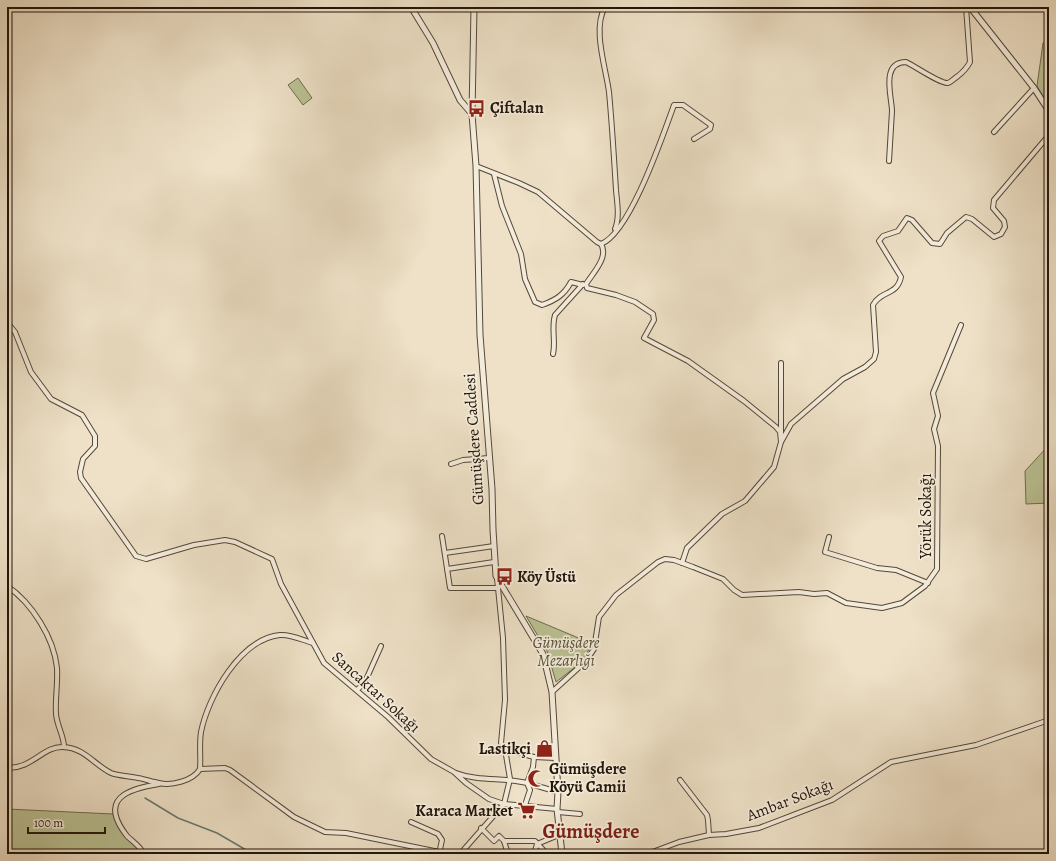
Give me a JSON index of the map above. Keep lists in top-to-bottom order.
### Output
{
  "streets": {
    "street": [
      "Gümüşdere Caddesi",
      "Yörük Sokağı",
      "Sancaktar Sokağı",
      "Ambar Sokağı"
    ]
  },
  "crossings": [
    ["Gümüşdere Caddesi", "Yörük Sokağı"],
    ["Gümüşdere Caddesi", "Sancaktar Sokağı"]
  ],
  "districts": ["Gümüşdere"],
  "parks": ["Gümüşdere Mezarlığı"],
  "places": {
    "bus stop": ["Çiftalan", "Köy Üstü"],
    "shop": ["Lastikçi"],
    "mosque": ["Gümüşdere Köyü Camii"],
    "supermarket": ["Karaca Market"]
  },
  "scale_bar": "100 m"
}
